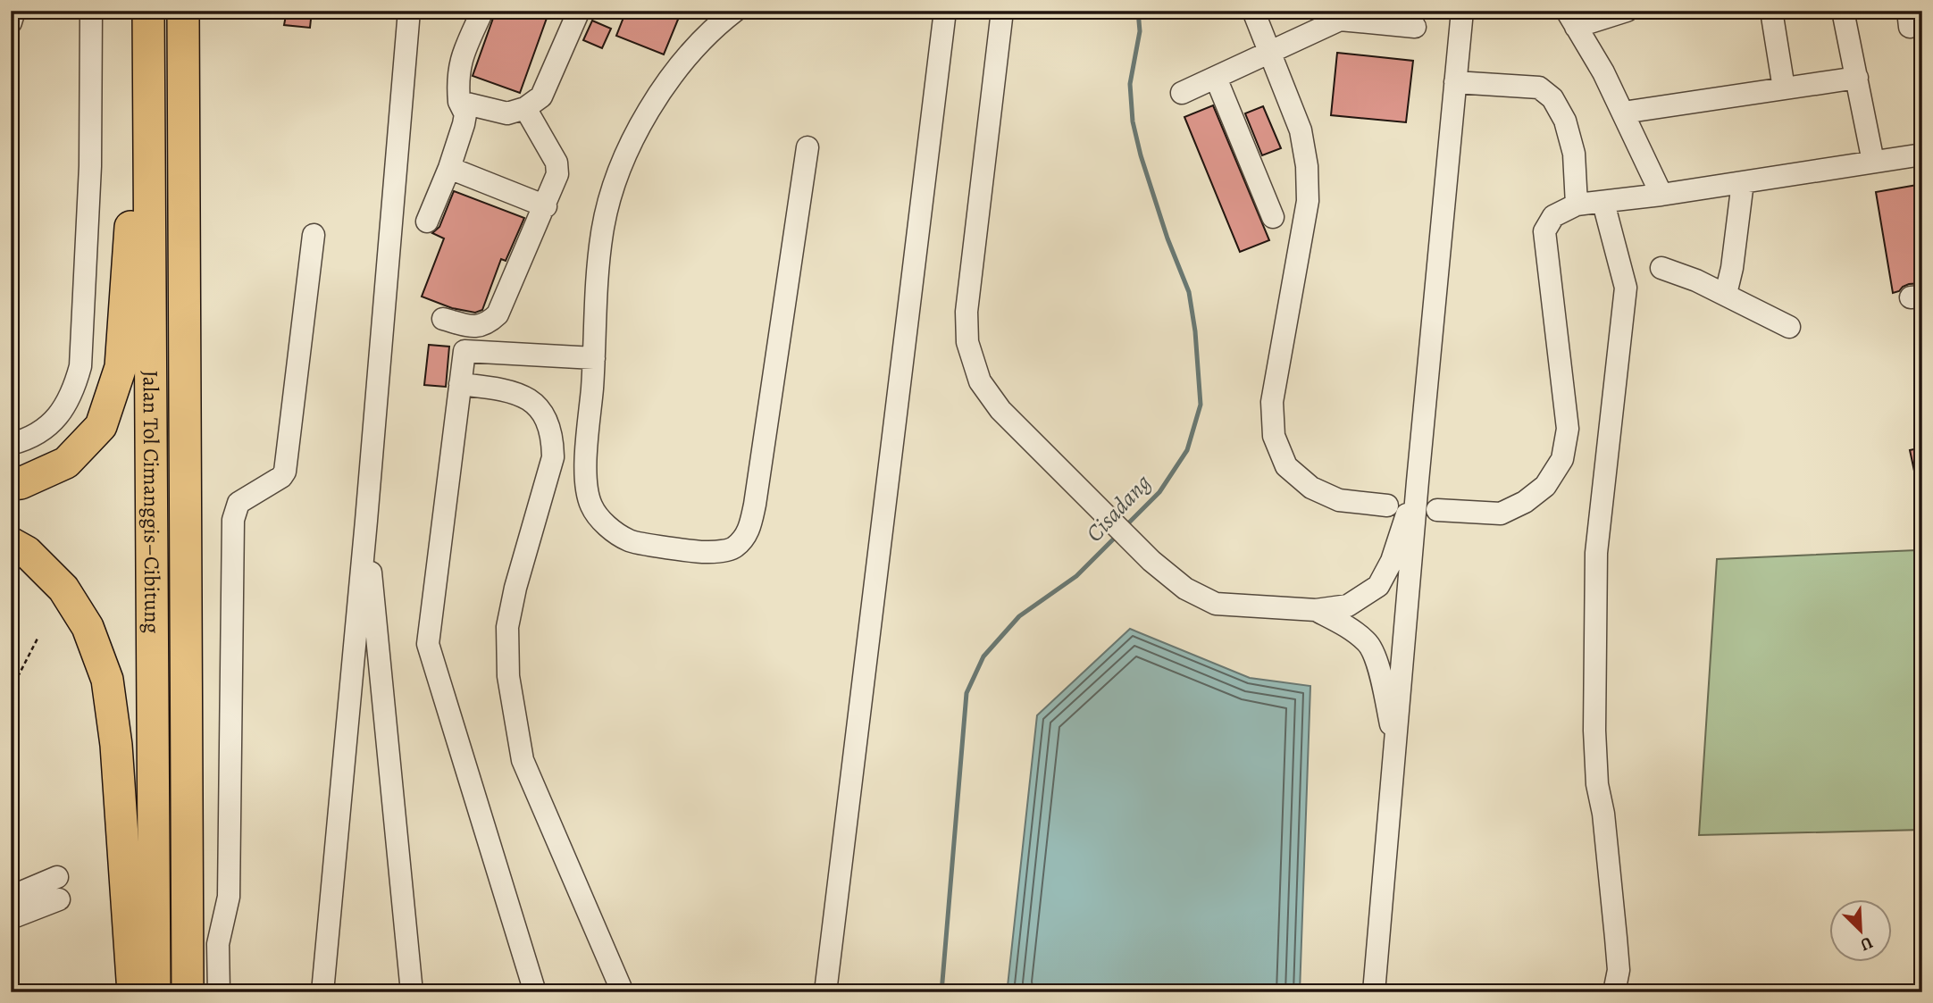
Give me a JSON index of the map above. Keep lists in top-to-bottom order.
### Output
{
  "streets": {
    "highway": ["Jalan Tol Cimanggis–Cibitung"]
  },
  "water": ["Cisadang"],
  "north": "bottom right"
}
